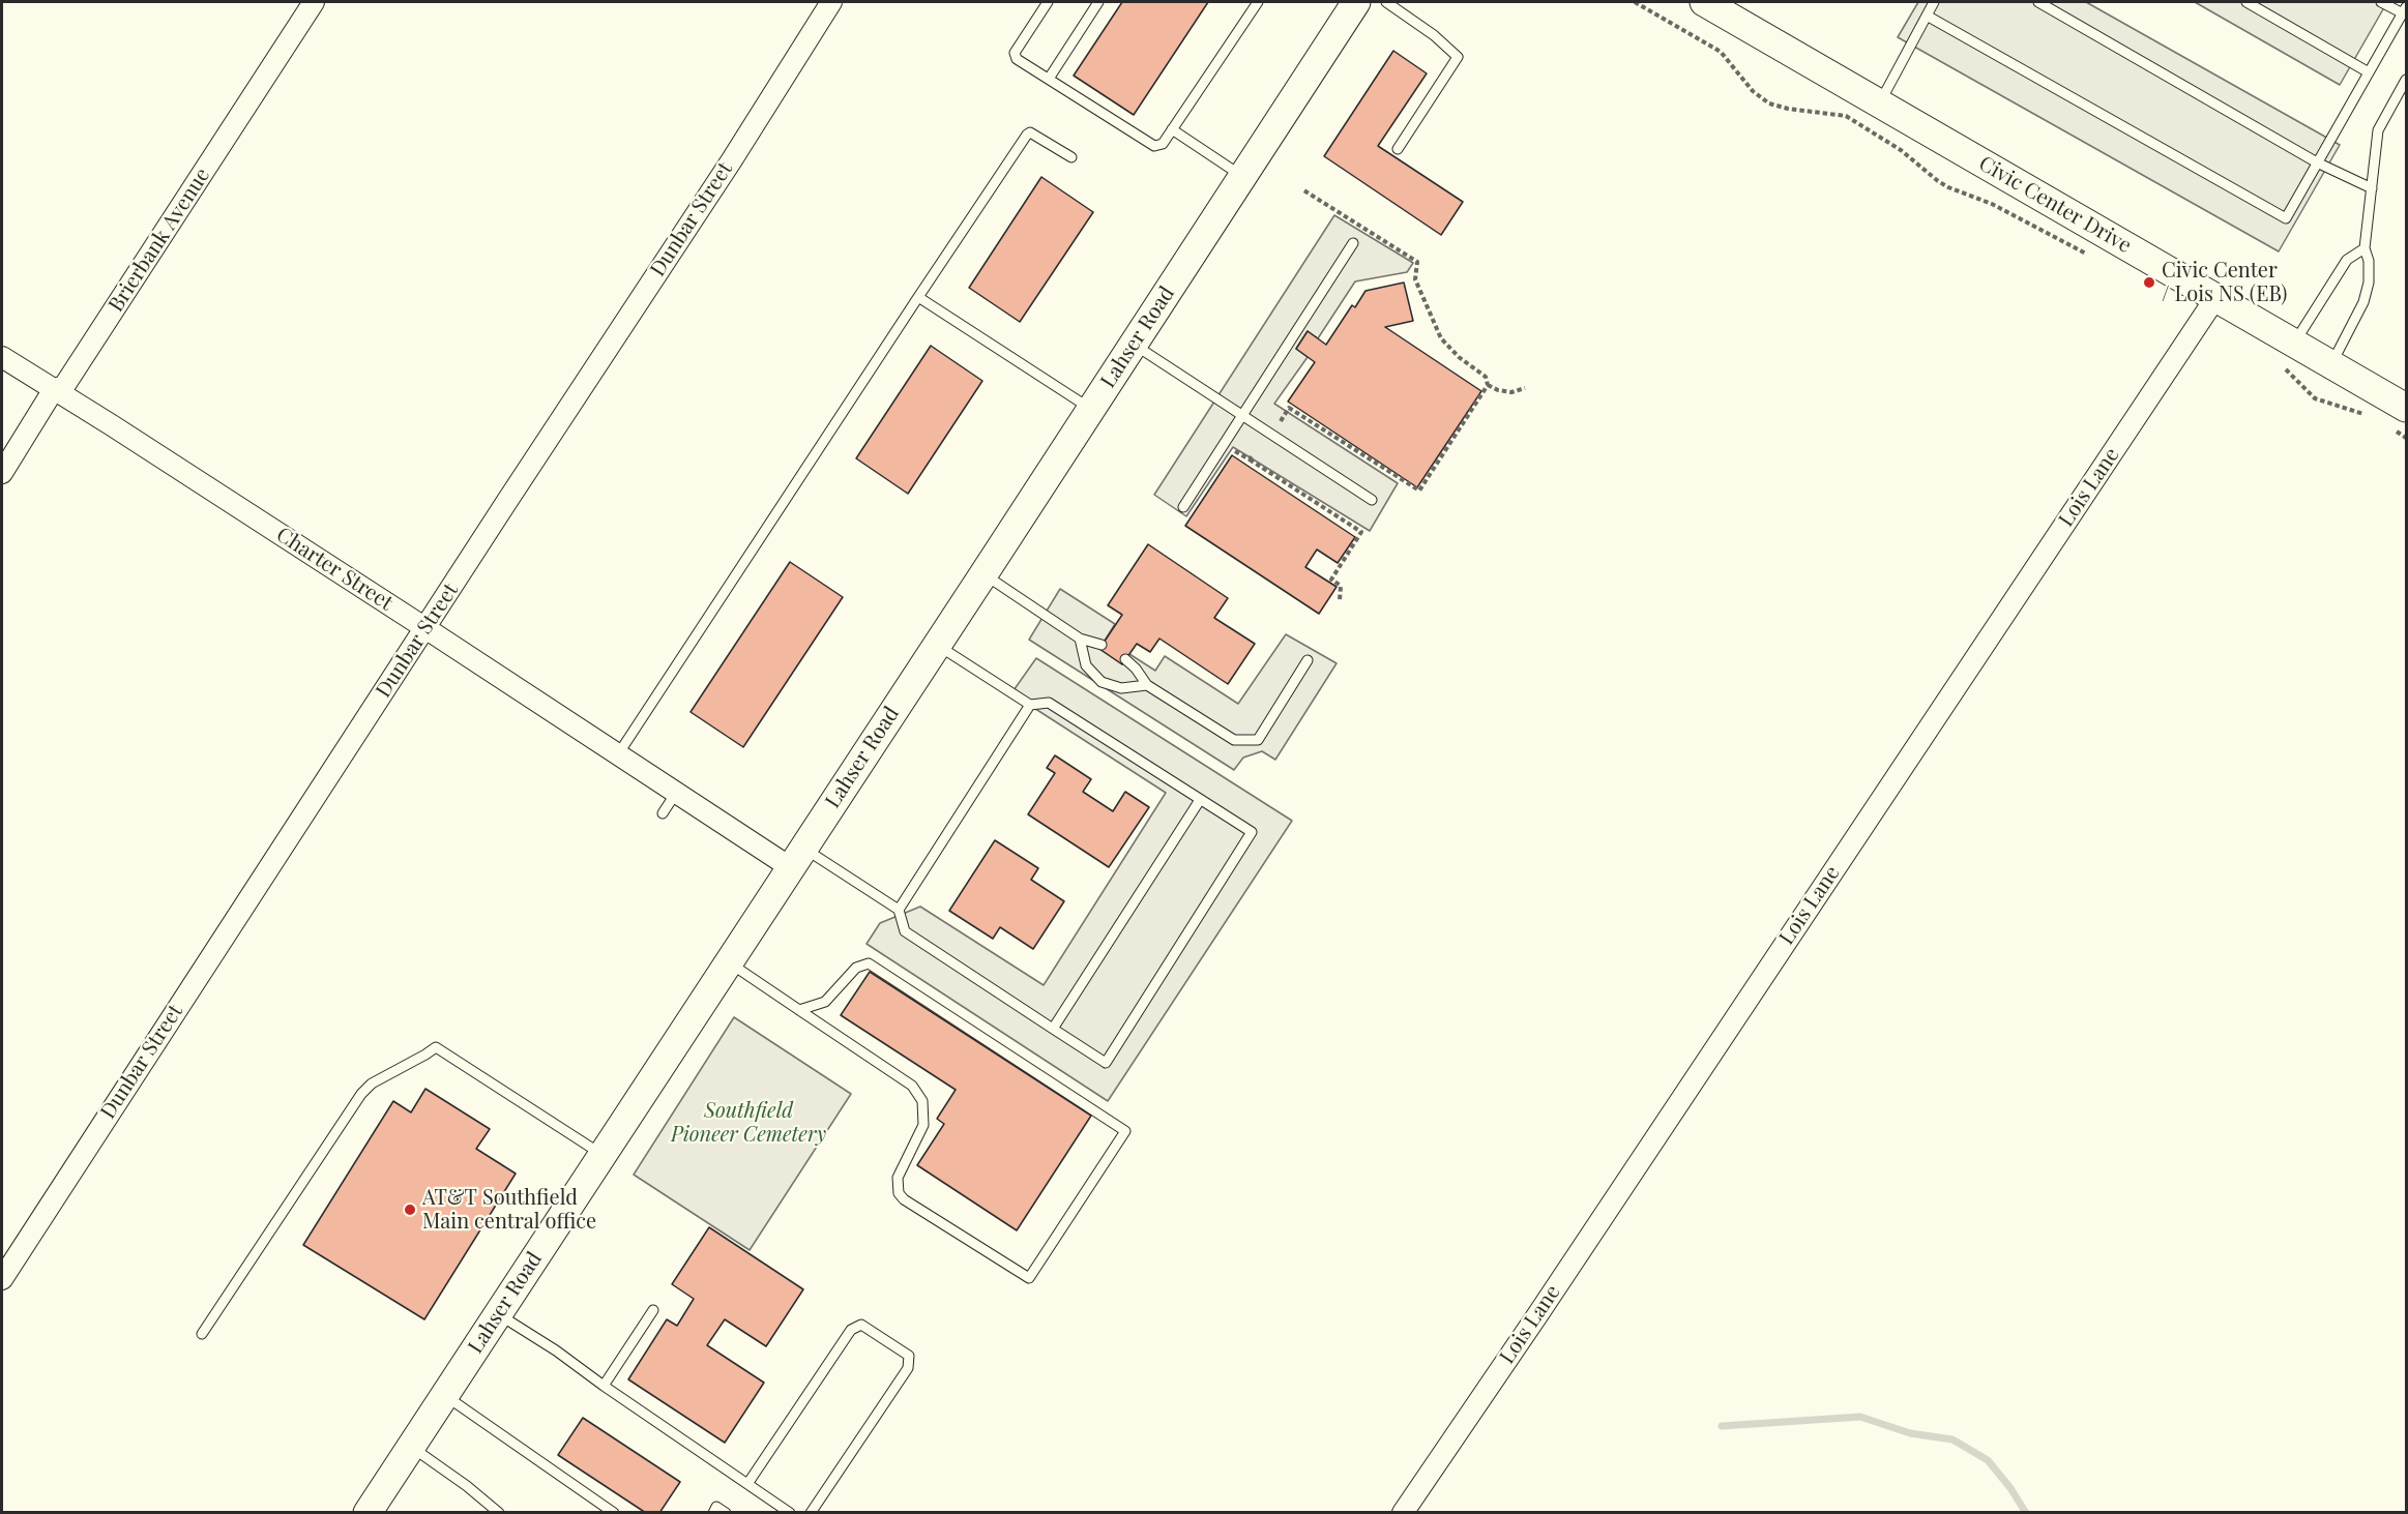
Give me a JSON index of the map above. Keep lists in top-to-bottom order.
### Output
{
  "streets": {
    "main road": ["Civic Center Drive", "Lahser Road"],
    "street": [
      "Dunbar Street",
      "Brierbank Avenue",
      "Lois Lane",
      "Charter Street"
    ]
  },
  "crossings": [
    ["Civic Center Drive", "Lois Lane"],
    ["Dunbar Street", "Charter Street"],
    ["Brierbank Avenue", "Charter Street"],
    ["Lahser Road", "Charter Street"]
  ],
  "parks": ["Southfield Pioneer Cemetery"],
  "places": ["Civic Center / Lois NS (EB)", "AT&T Southfield Main central office"]
}
